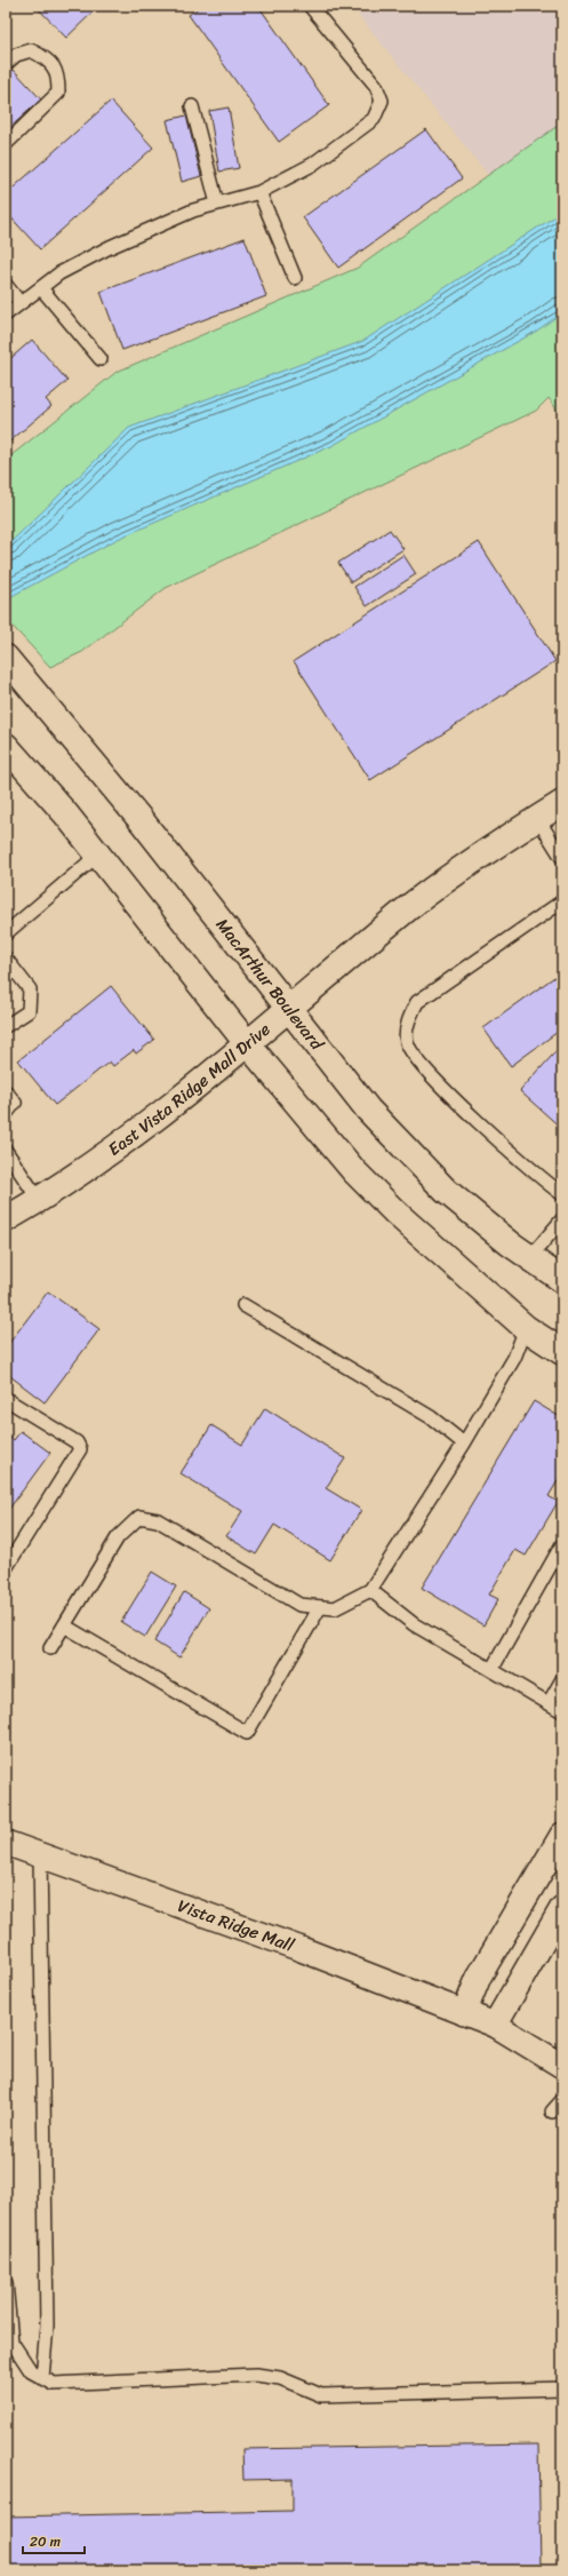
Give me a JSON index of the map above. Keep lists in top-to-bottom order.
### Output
{
  "streets": {
    "main road": ["MacArthur Boulevard", "East Vista Ridge Mall Drive"],
    "street": ["Vista Ridge Mall"]
  },
  "crossings": [
    ["MacArthur Boulevard", "East Vista Ridge Mall Drive"]
  ],
  "scale_bar": "20 m"
}
